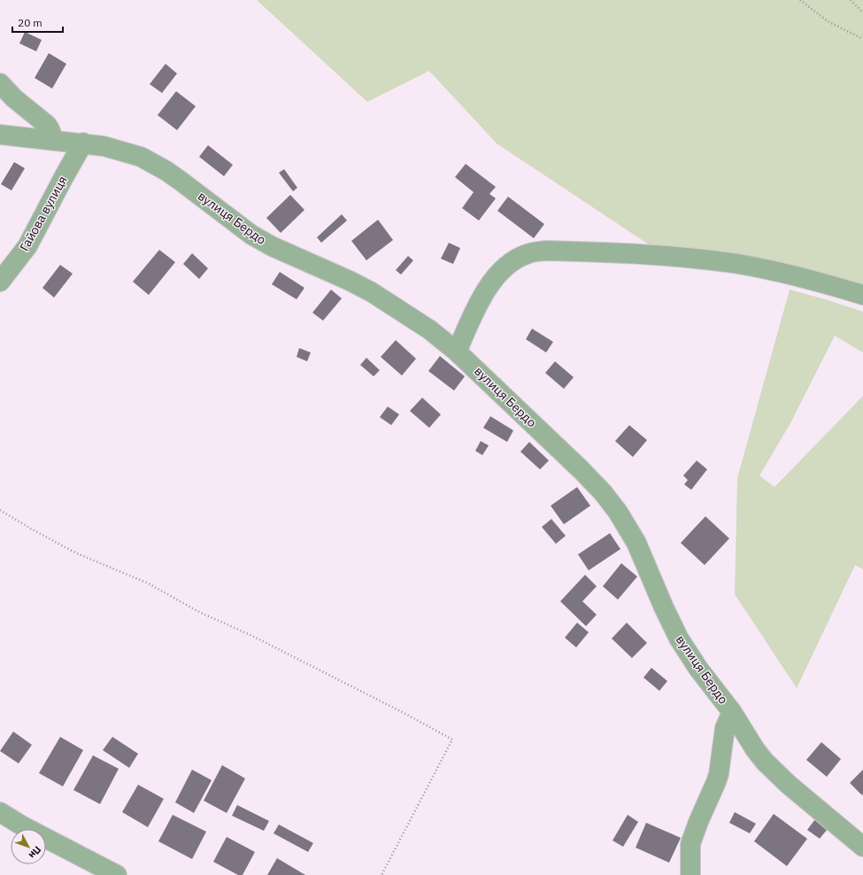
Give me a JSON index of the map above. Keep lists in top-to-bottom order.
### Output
{
  "streets": {
    "street": ["Гайова вулиця", "вулиця Бердо"]
  },
  "crossings": [
    ["Гайова вулиця", "вулиця Бердо"]
  ],
  "scale_bar": "20 m",
  "north": "bottom right"
}
